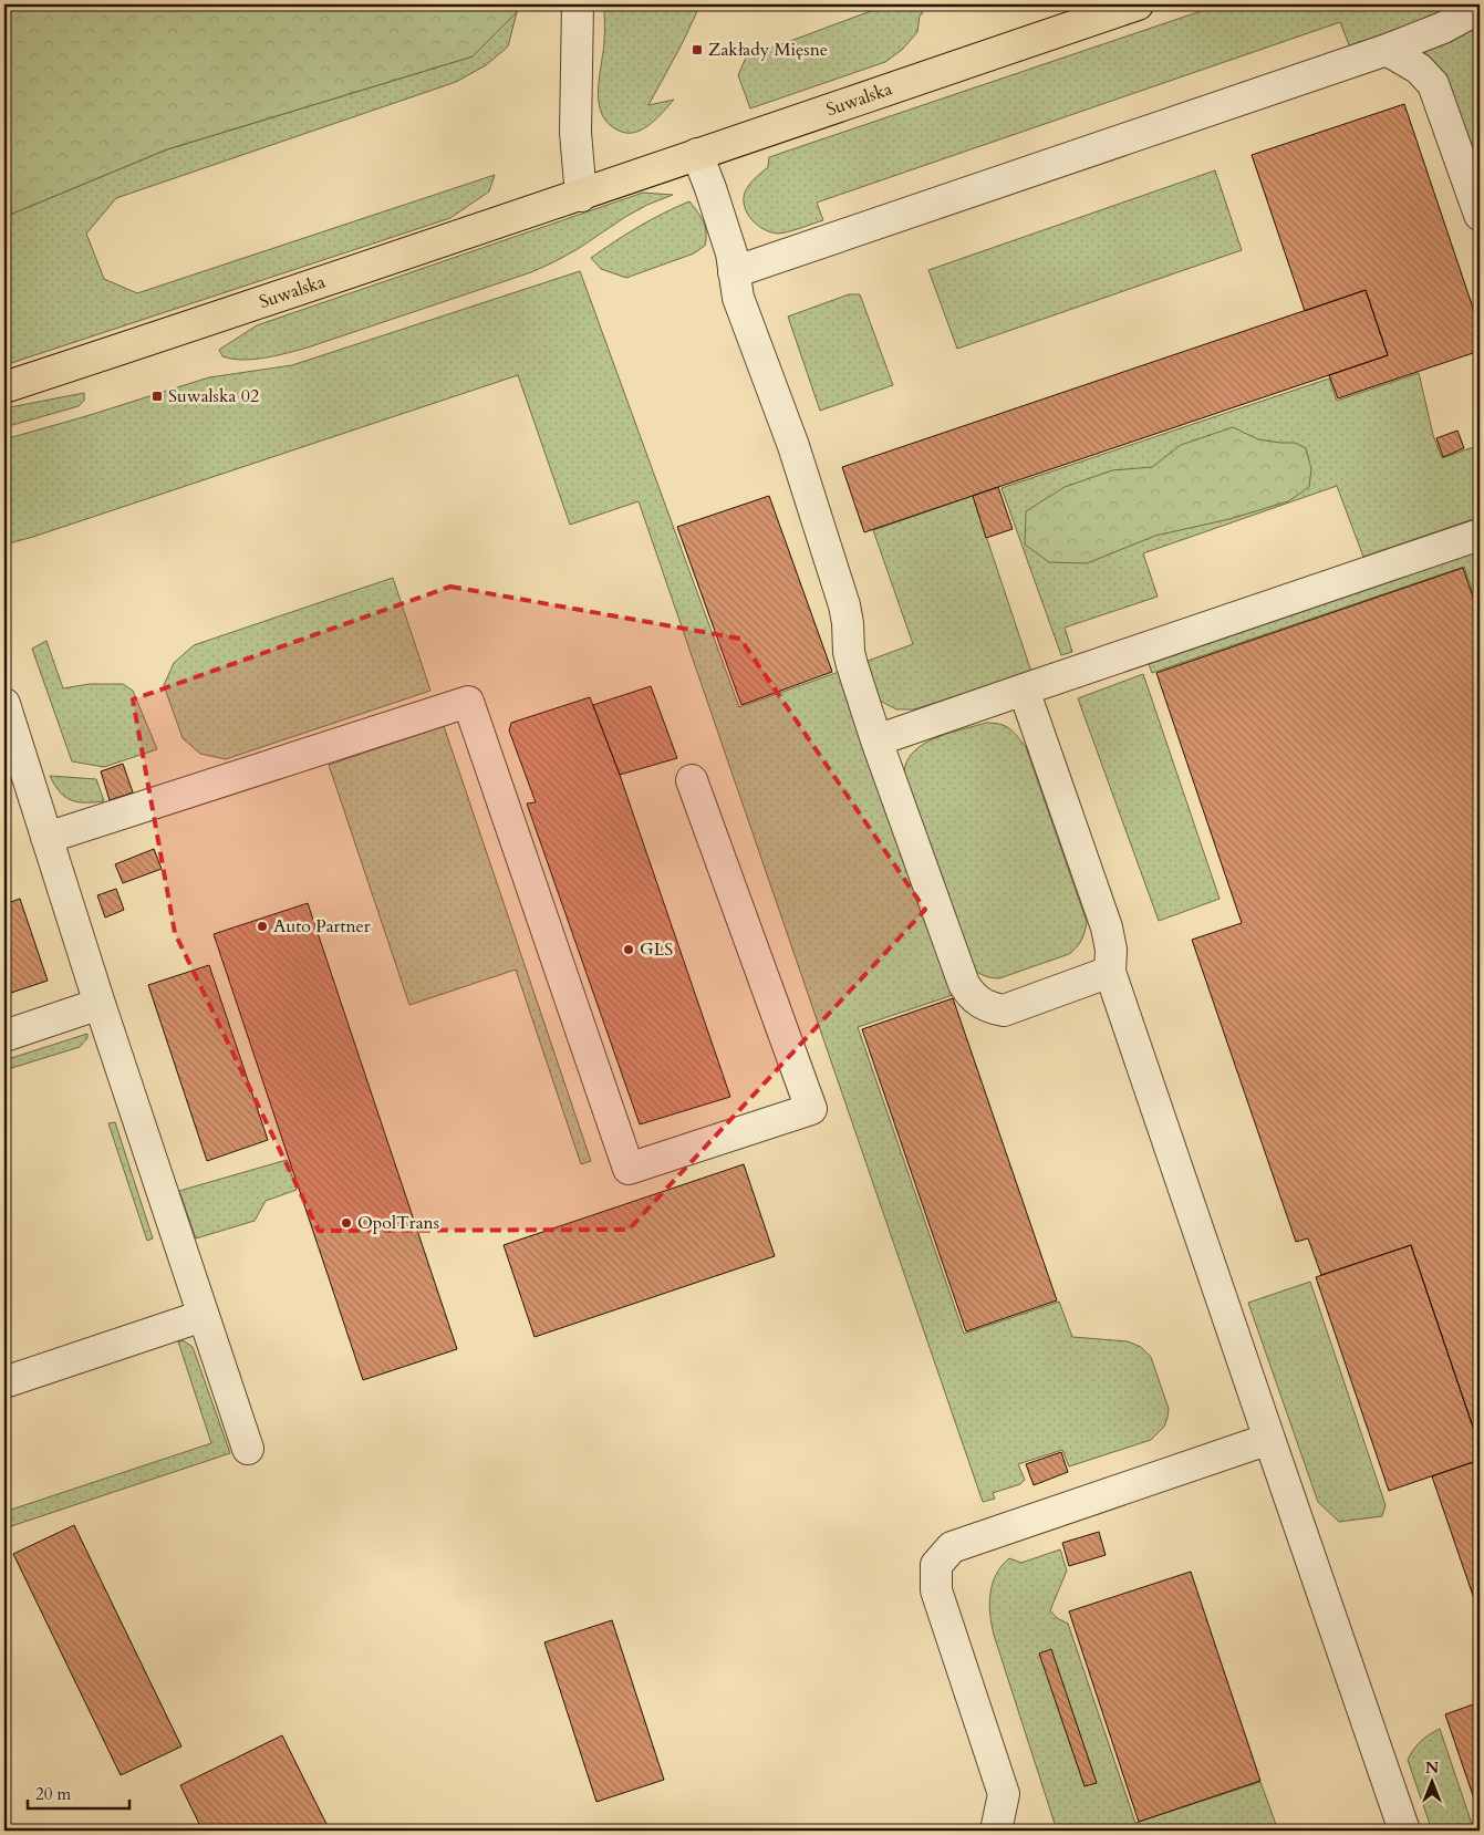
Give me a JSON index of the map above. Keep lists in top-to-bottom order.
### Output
{
  "streets": {
    "main road": ["Suwalska"]
  },
  "places": {
    "transit": ["Zakłady Mięsne", "Suwalska 02"],
    "other": ["Auto Partner", "GLS", "OpolTrans"]
  },
  "scale_bar": "20 m",
  "north": "top"
}
